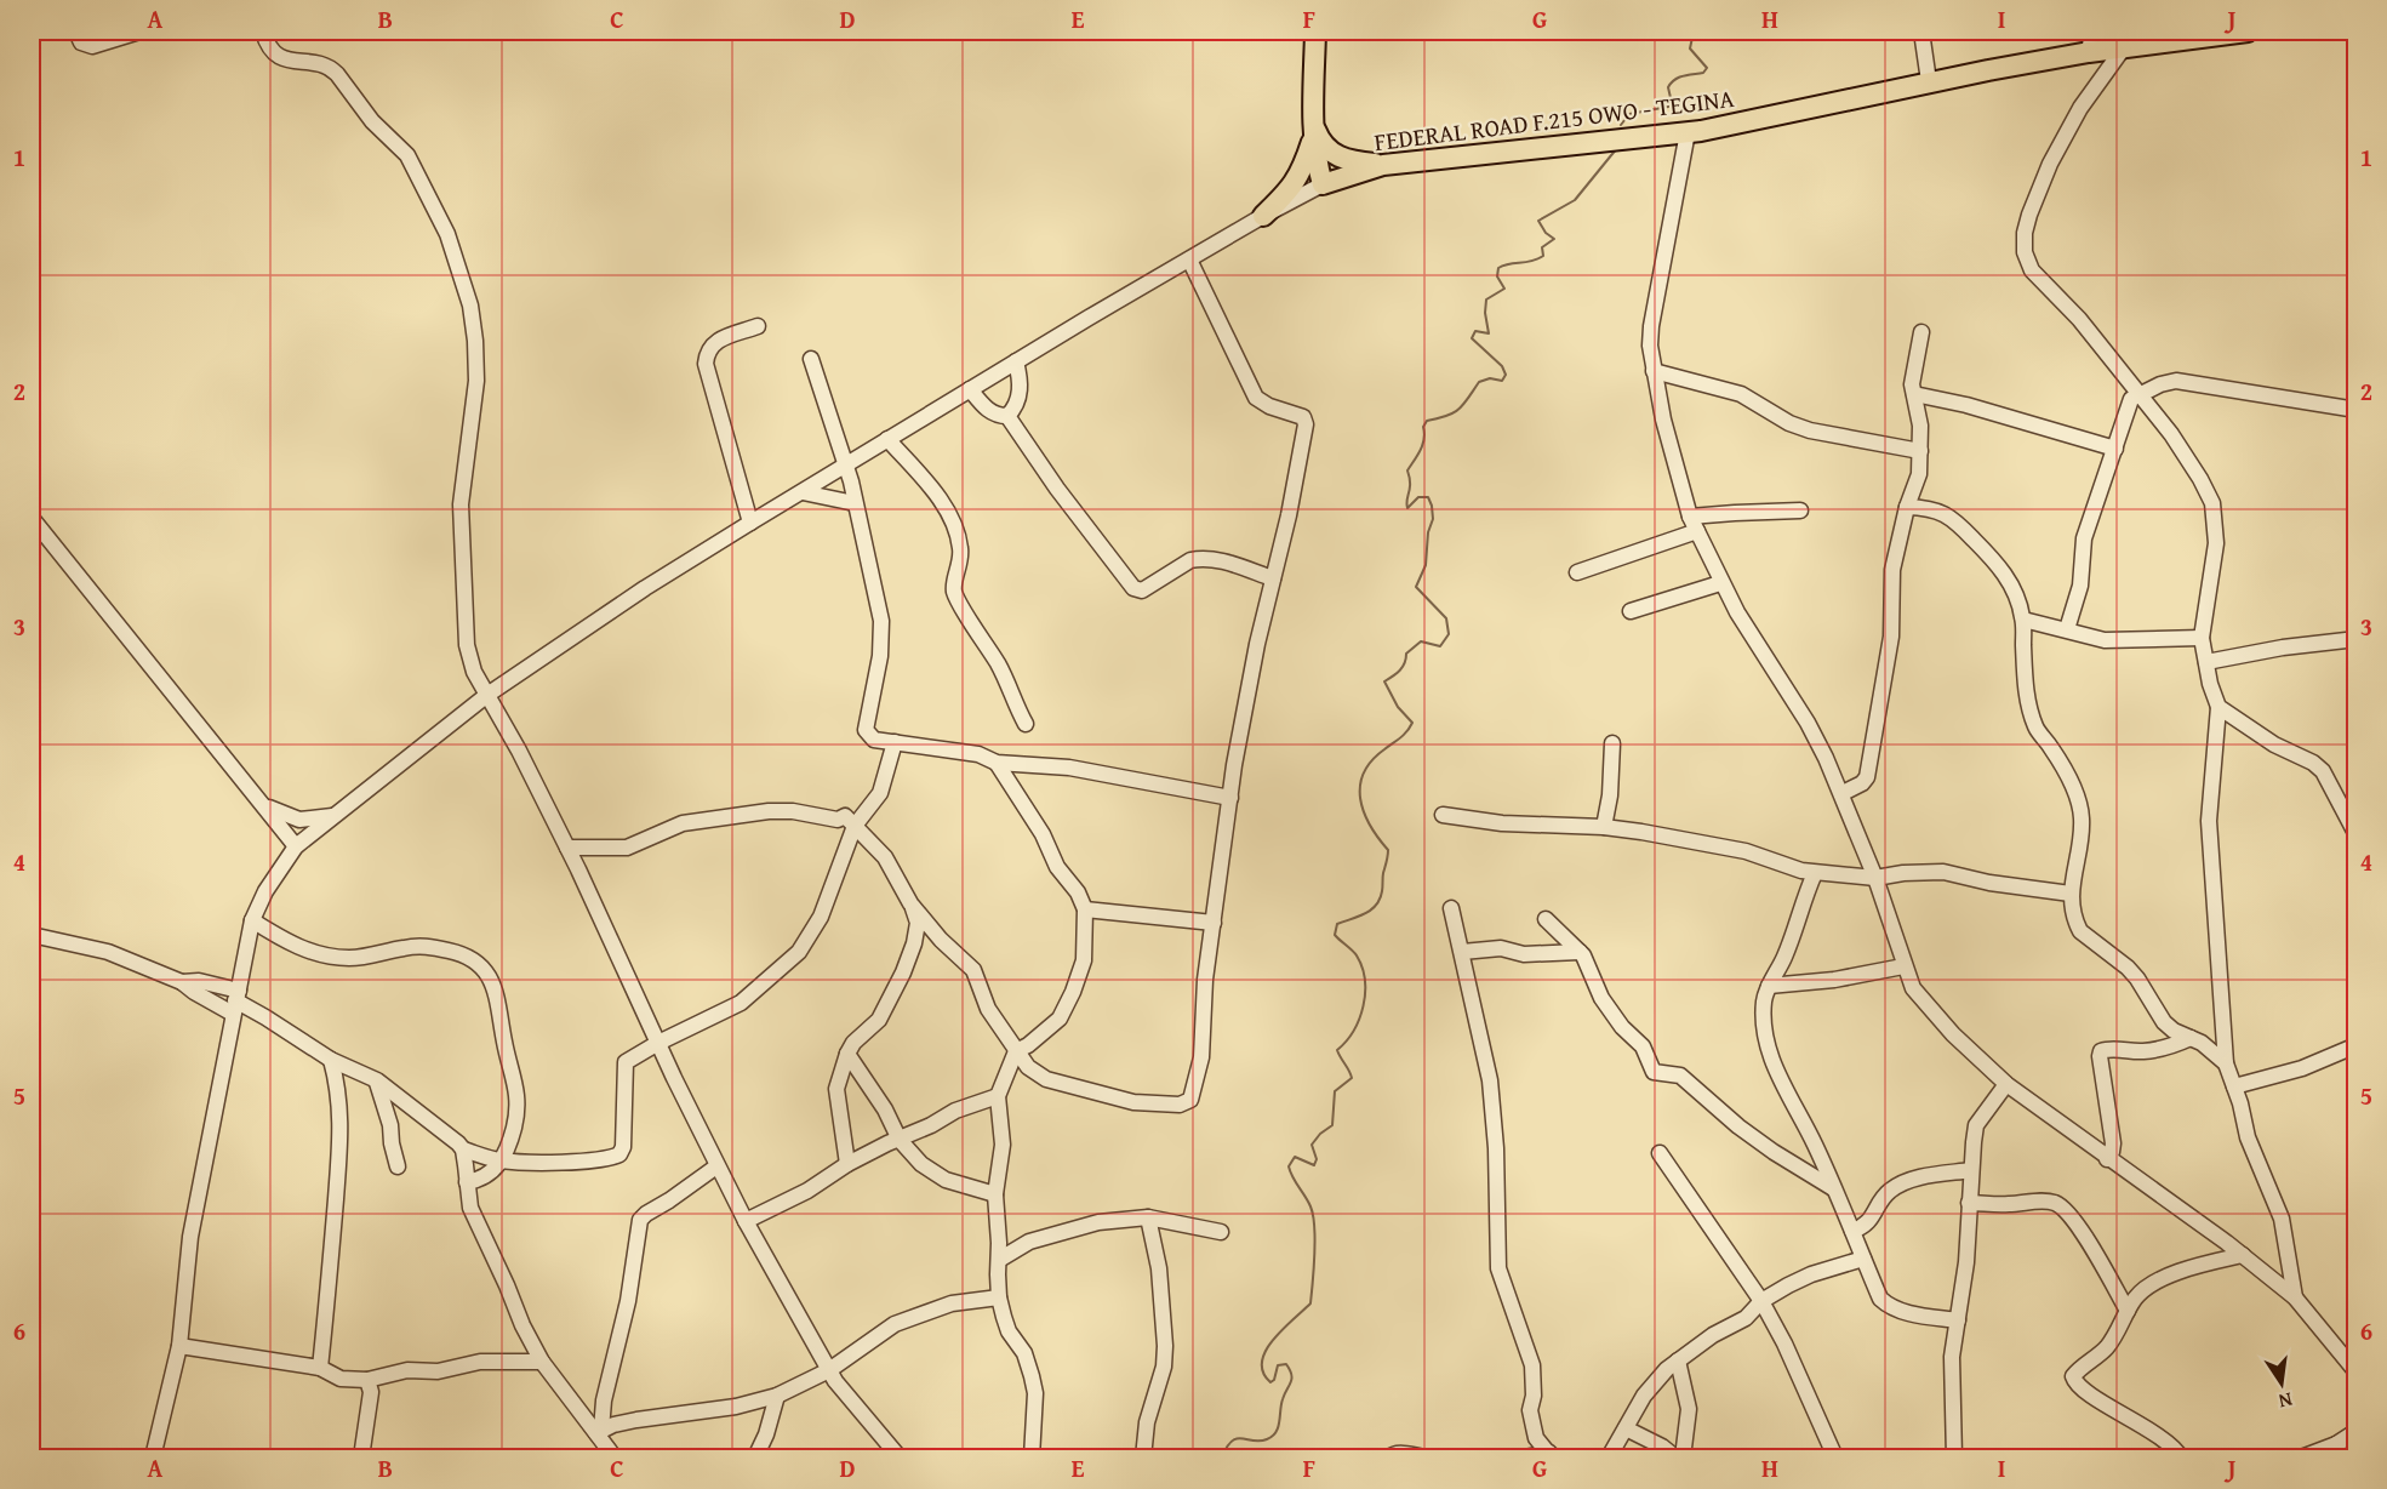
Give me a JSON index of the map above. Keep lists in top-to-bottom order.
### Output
{
  "streets": {
    "main road": ["FEDERAL ROAD F.215 OWO - TEGINA"]
  },
  "north": "bottom",
  "grid": {
    "columns": [
      "A",
      "B",
      "C",
      "D",
      "E",
      "F",
      "G",
      "H",
      "I",
      "J"
    ],
    "rows": [
      "1",
      "2",
      "3",
      "4",
      "5",
      "6"
    ]
  }
}
